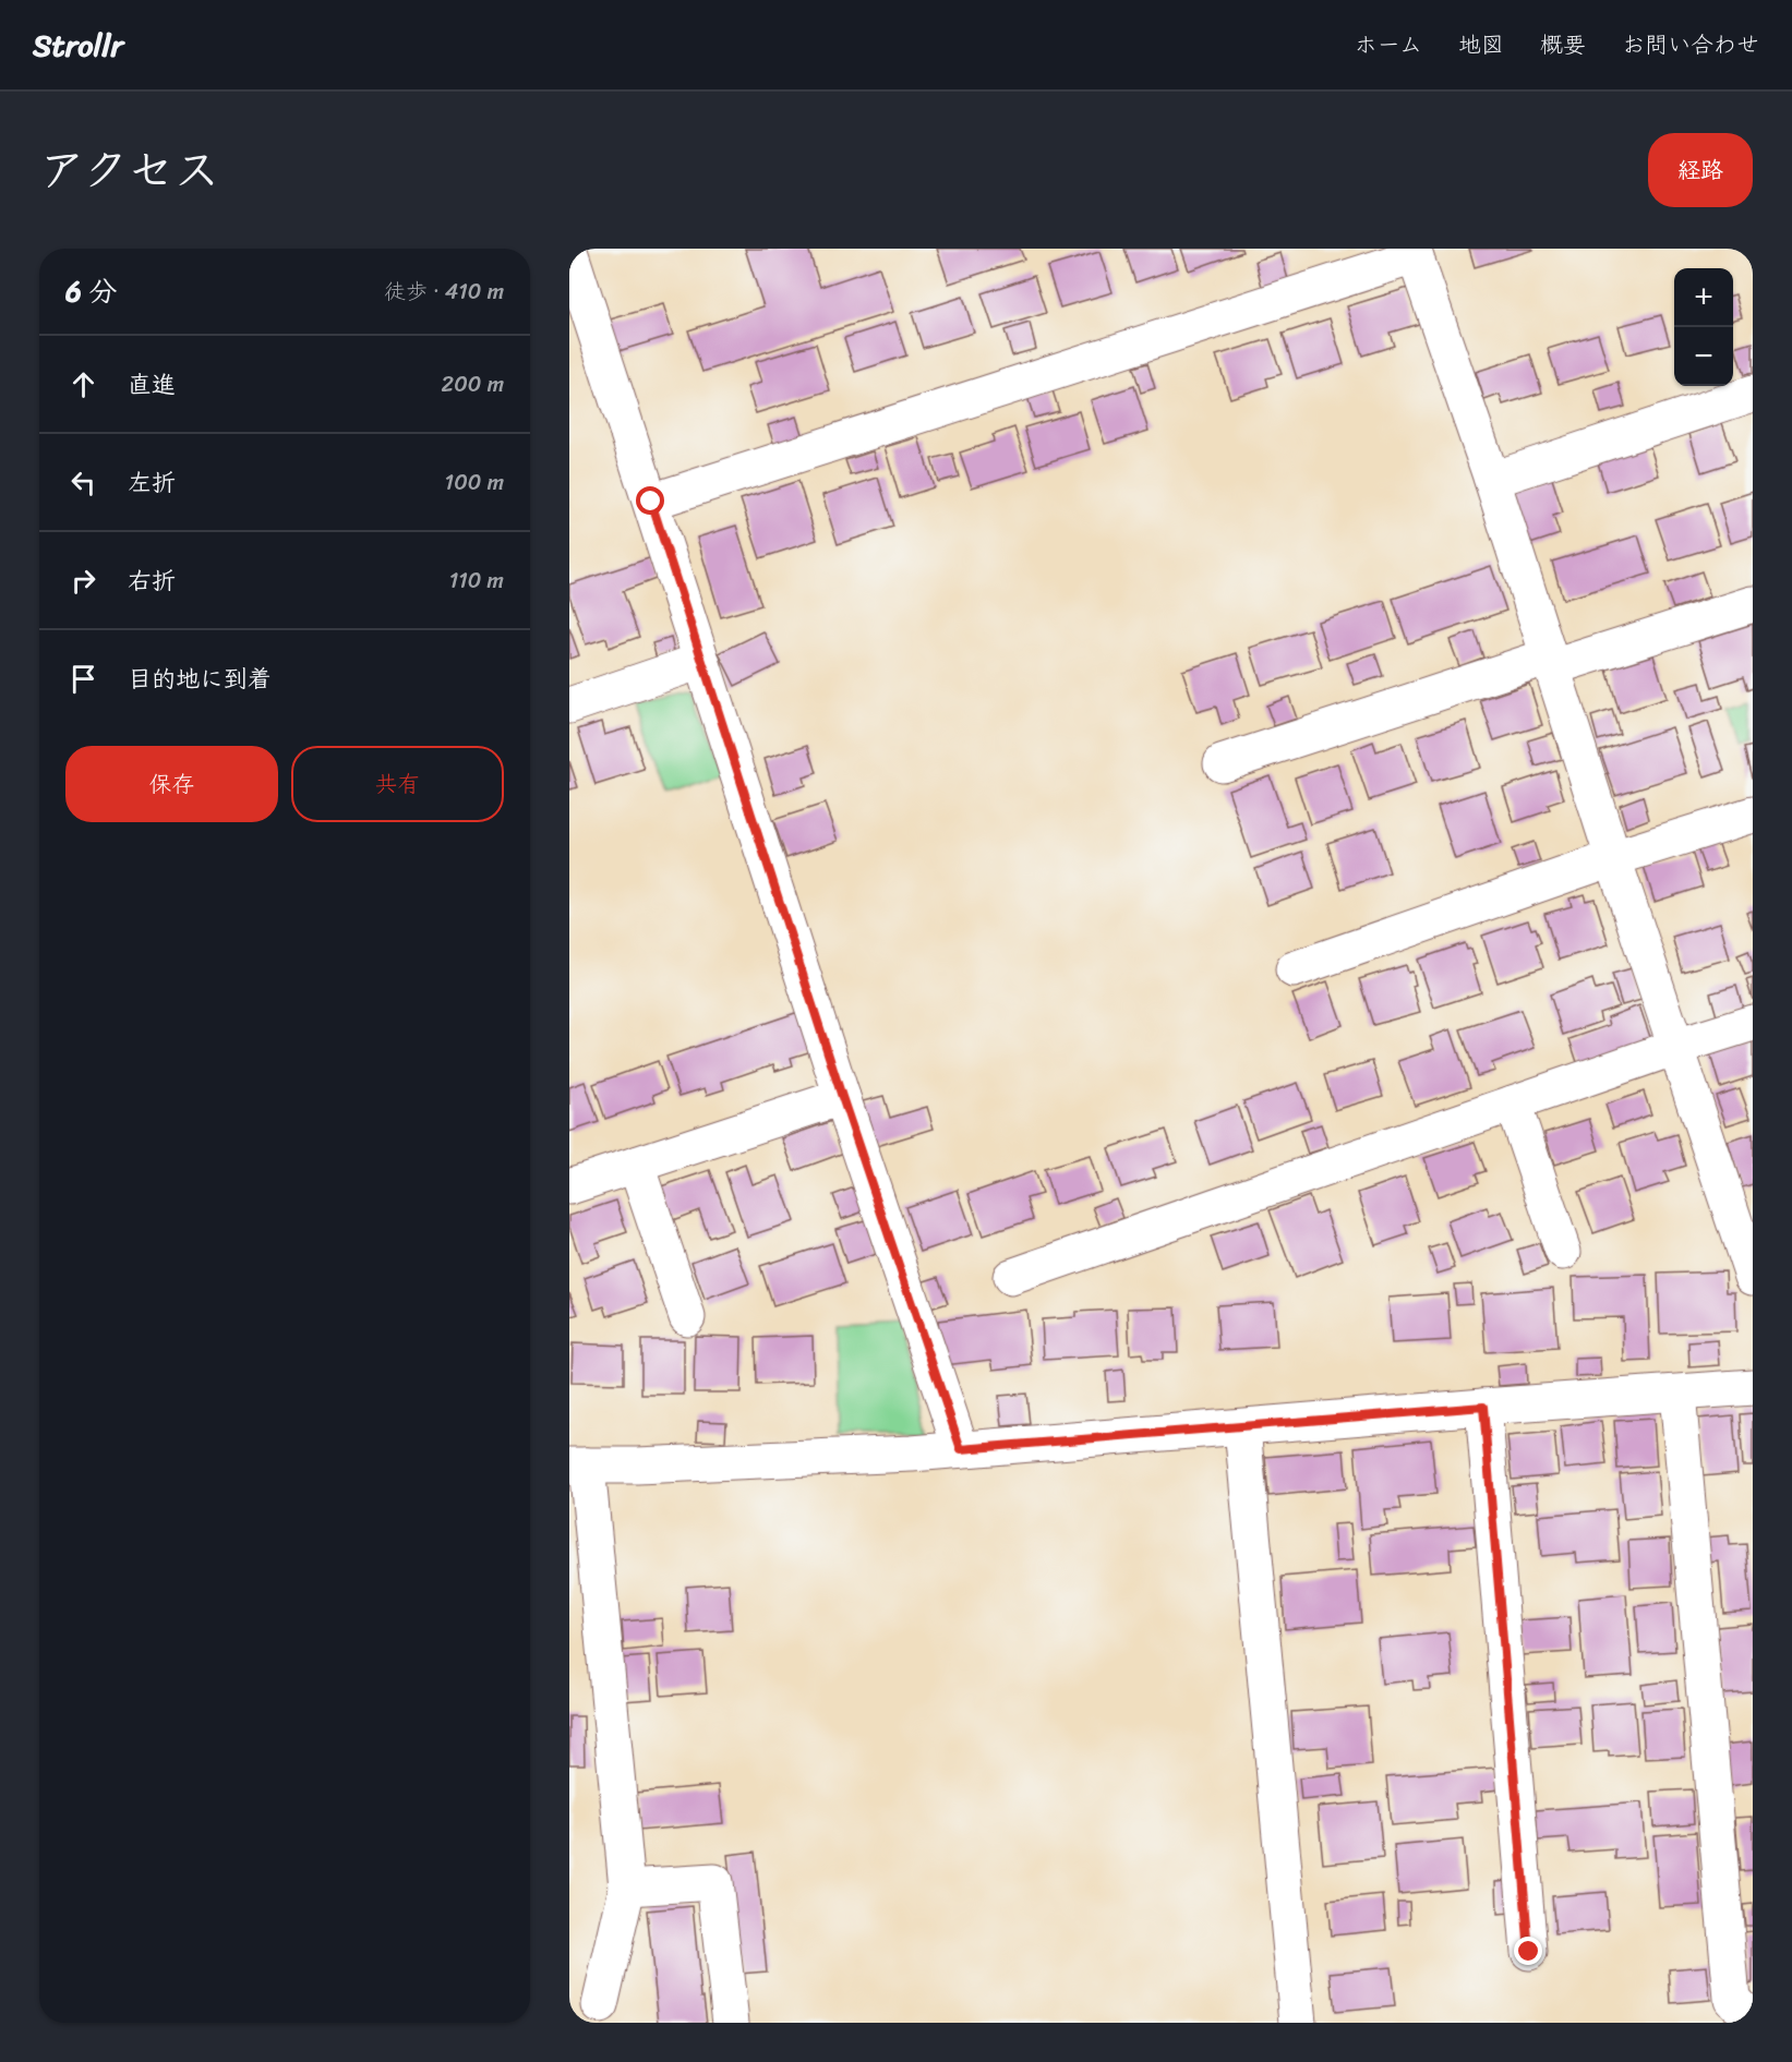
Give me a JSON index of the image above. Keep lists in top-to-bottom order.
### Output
{
  "page": {
    "header": "Strollr",
    "nav": [
      "ホーム",
      "地図",
      "概要",
      "お問い合わせ"
    ],
    "title": "アクセス",
    "buttons": [
      "経路",
      ["保存", "共有"]
    ],
    "heading": ["6 分", "徒歩 · 410 m"],
    "map_buttons": ["+", "−"],
    "list": [
      ["直進", "200 m"],
      ["左折", "100 m"],
      ["右折", "110 m"],
      "目的地に到着"
    ]
  }
}
